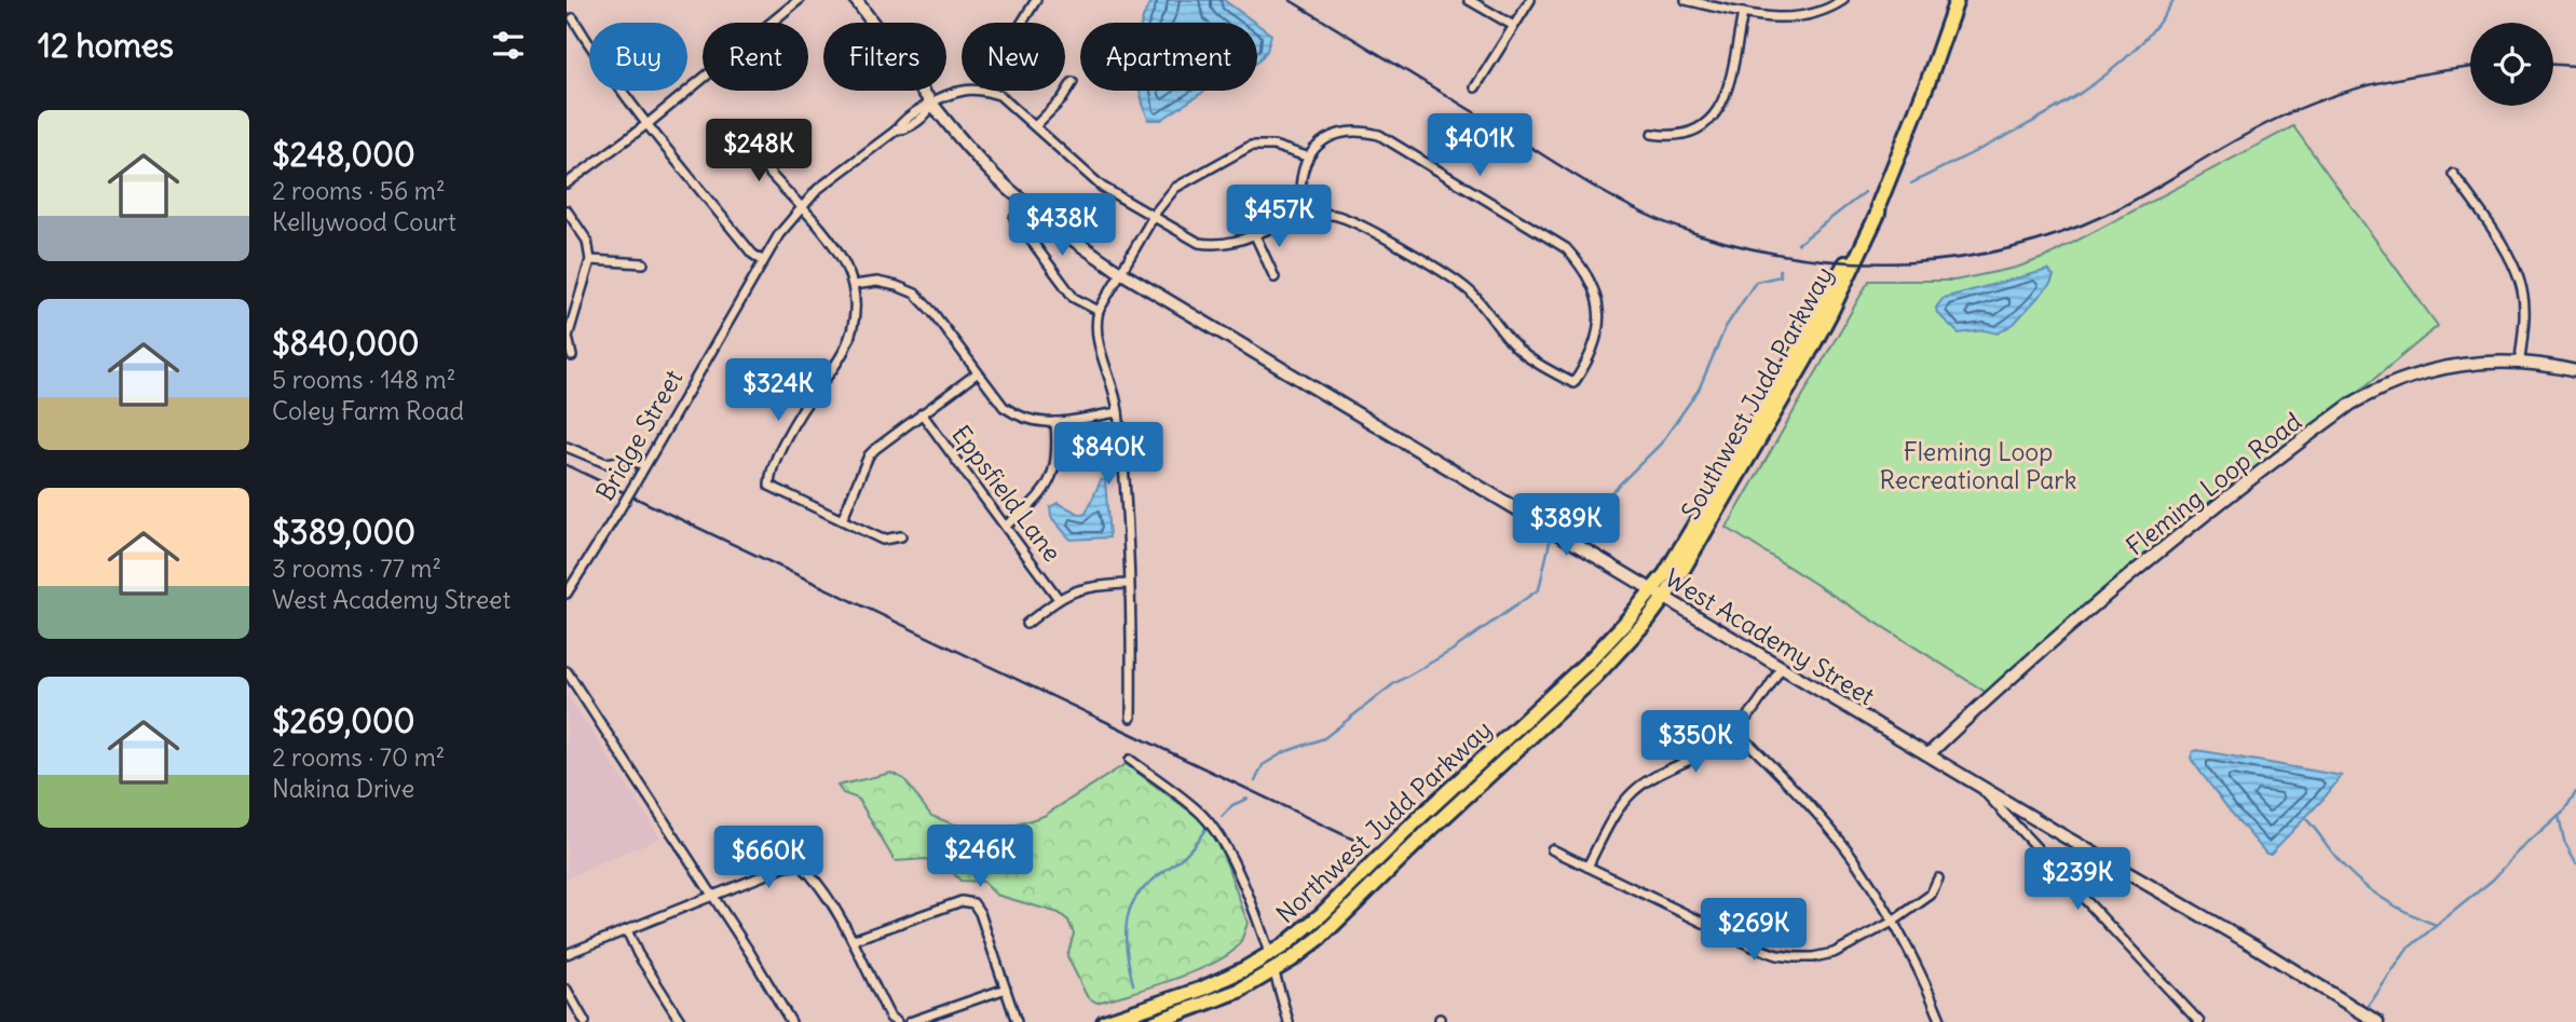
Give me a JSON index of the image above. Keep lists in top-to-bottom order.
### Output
{
  "streets": {
    "highway": ["Southwest Judd Parkway", "Northwest Judd Parkway"],
    "main road": ["Fleming Loop Road", "West Academy Street"],
    "street": ["Bridge Street", "Eppsfield Lane"]
  },
  "crossings": [
    ["Southwest Judd Parkway", "West Academy Street"],
    ["Southwest Judd Parkway", "Northwest Judd Parkway"],
    ["Bridge Street", "West Academy Street"],
    ["Fleming Loop Road", "West Academy Street"],
    ["West Academy Street", "Northwest Judd Parkway"]
  ],
  "parks": ["Fleming Loop Recreational Park"],
  "page": {
    "heading": "12 homes",
    "chip": [
      "Buy",
      "Rent",
      "Filters",
      "New",
      "Apartment"
    ],
    "list": [
      {
        "name": "$248,000",
        "note": "2 rooms · 56 m² · Kellywood Court"
      },
      {
        "name": "$840,000",
        "note": "5 rooms · 148 m² · Coley Farm Road"
      },
      {
        "name": "$389,000",
        "note": "3 rooms · 77 m² · West Academy Street"
      },
      {
        "name": "$269,000",
        "note": "2 rooms · 70 m² · Nakina Drive"
      }
    ],
    "price": [
      "$401K",
      "$248K",
      "$457K",
      "$438K",
      "$324K",
      "$840K",
      "$389K",
      "$350K",
      "$246K",
      "$660K",
      "$239K",
      "$269K"
    ]
  }
}
